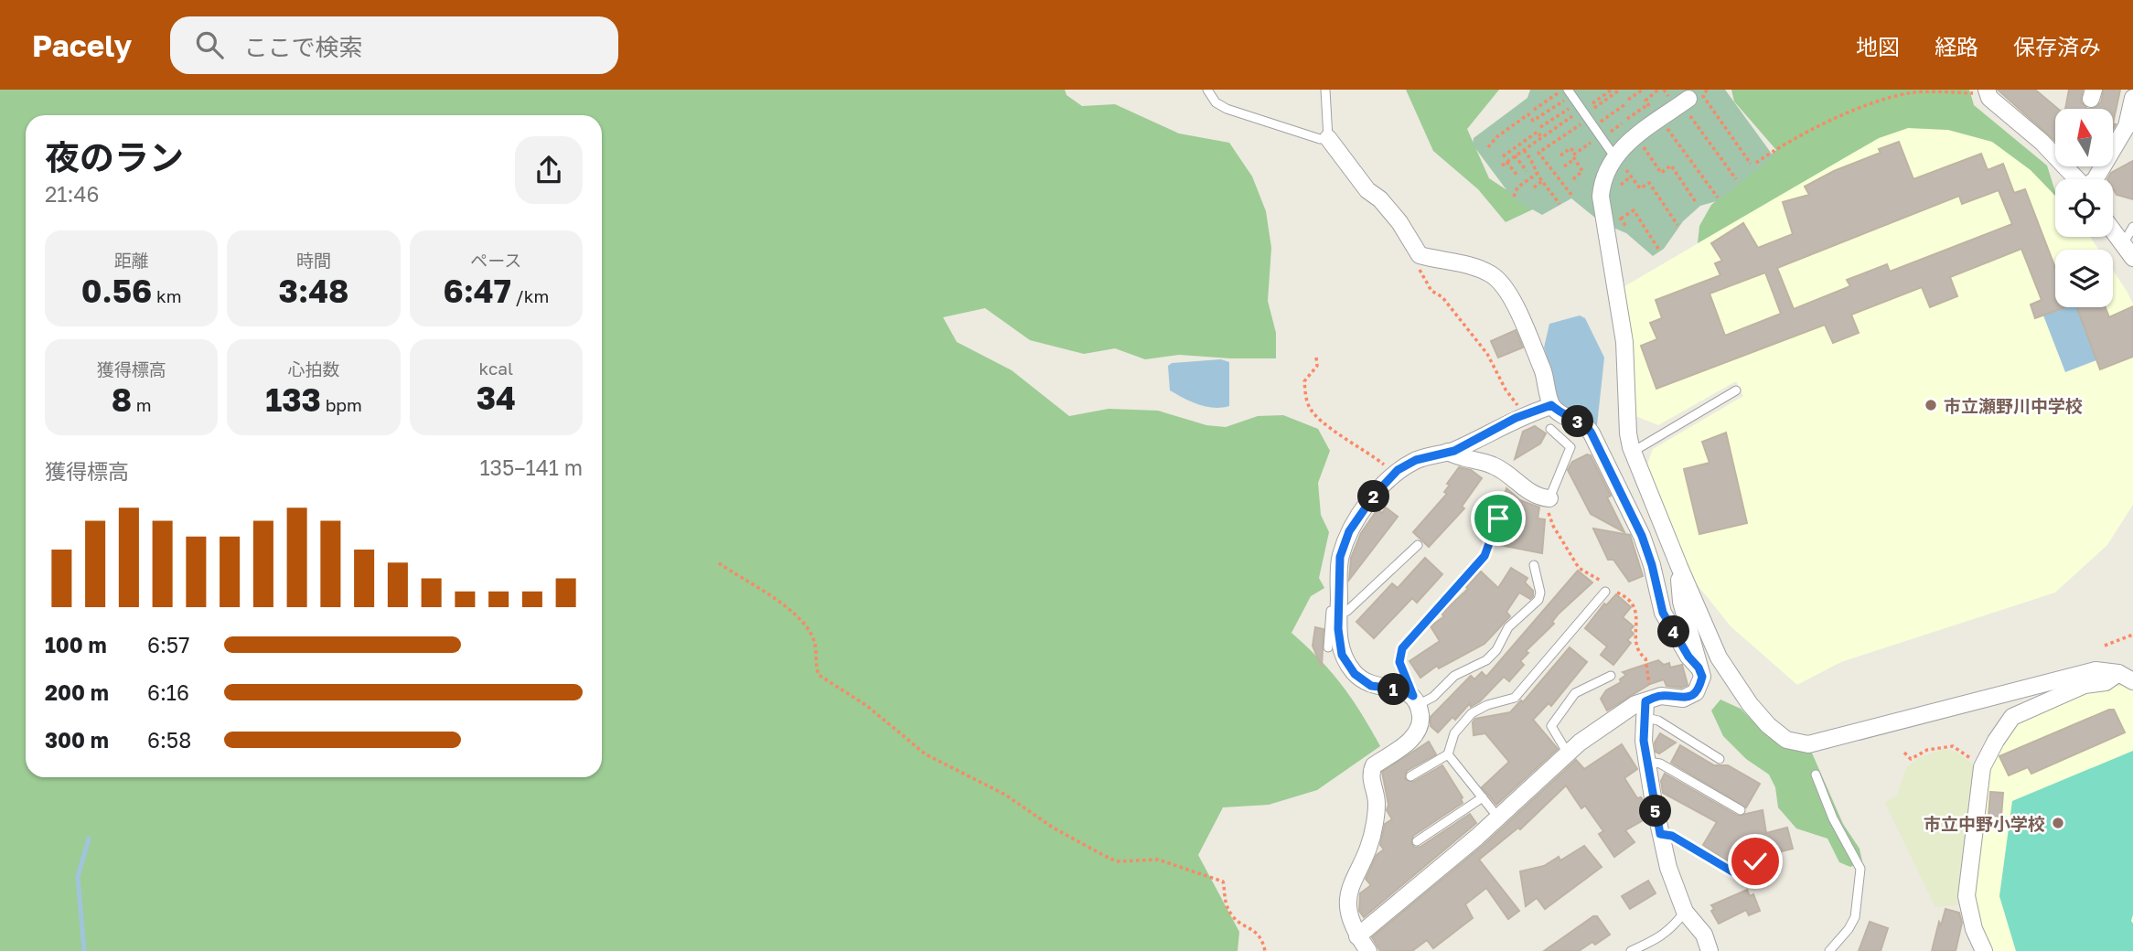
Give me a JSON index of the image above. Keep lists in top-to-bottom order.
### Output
{
  "places": ["市立瀬野川中学校", "市立中野小学校"],
  "north": "top",
  "page": {
    "header": "Pacely",
    "search": "ここで検索",
    "nav": ["地図", "経路", "保存済み"],
    "heading": ["夜のラン", "21:46"],
    "stats": [
      ["距離", "0.56 km"],
      ["時間", "3:48"],
      ["ペース", "6:47 /km"],
      ["獲得標高", "8 m"],
      ["心拍数", "133 bpm"],
      ["kcal", "34"]
    ],
    "pins": [
      "3",
      "2",
      "4",
      "1",
      "5"
    ],
    "chart": ["獲得標高", "135–141 m"],
    "list": [
      {
        "name": "100 m",
        "note": "6:57"
      },
      {
        "name": "200 m",
        "note": "6:16"
      },
      {
        "name": "300 m",
        "note": "6:58"
      }
    ]
  }
}
